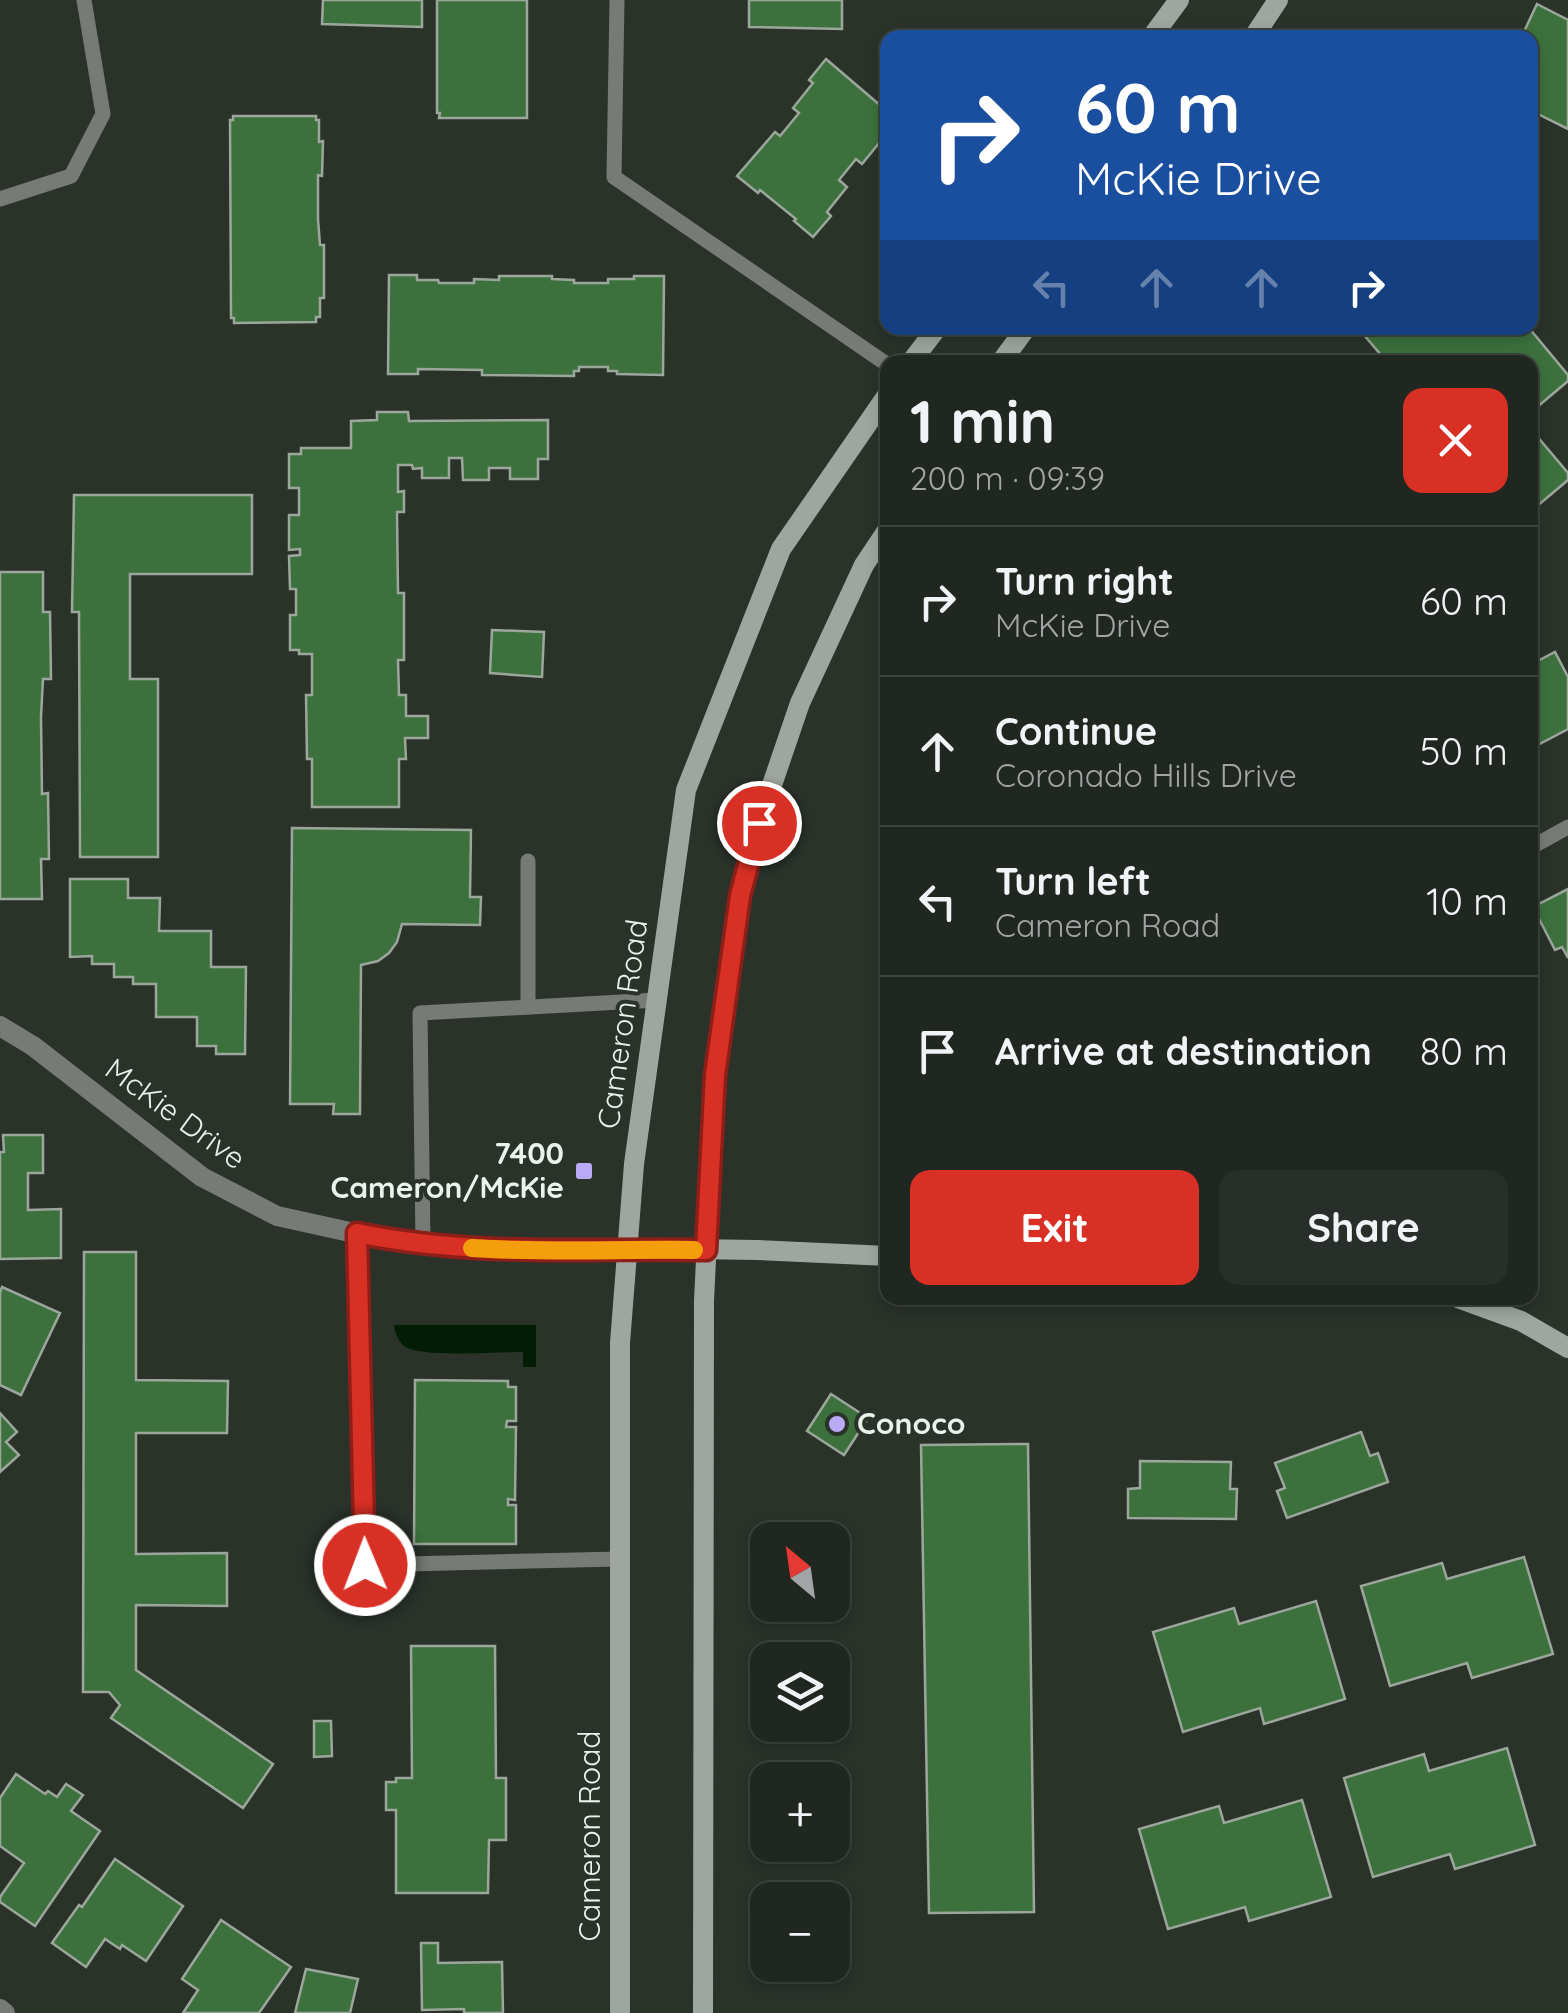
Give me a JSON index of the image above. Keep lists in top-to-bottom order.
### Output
{
  "streets": {
    "main road": ["Cameron Road"],
    "street": ["McKie Drive"]
  },
  "crossings": [
    ["Cameron Road", "McKie Drive"]
  ],
  "places": {
    "transit": ["7400 Cameron/McKie"],
    "other": ["Conoco"]
  },
  "north": "top left",
  "page": {
    "turn": ["60 m", "McKie Drive"],
    "heading": ["1 min", "200 m · 09:39"],
    "list": [
      {
        "name": "Turn right",
        "note": "McKie Drive",
        "value": "60 m"
      },
      {
        "name": "Continue",
        "note": "Coronado Hills Drive",
        "value": "50 m"
      },
      {
        "name": "Turn left",
        "note": "Cameron Road",
        "value": "10 m"
      },
      {
        "name": "Arrive at destination",
        "value": "80 m"
      }
    ],
    "buttons": ["Exit", "Share"],
    "map_buttons": ["+", "−"]
  }
}
